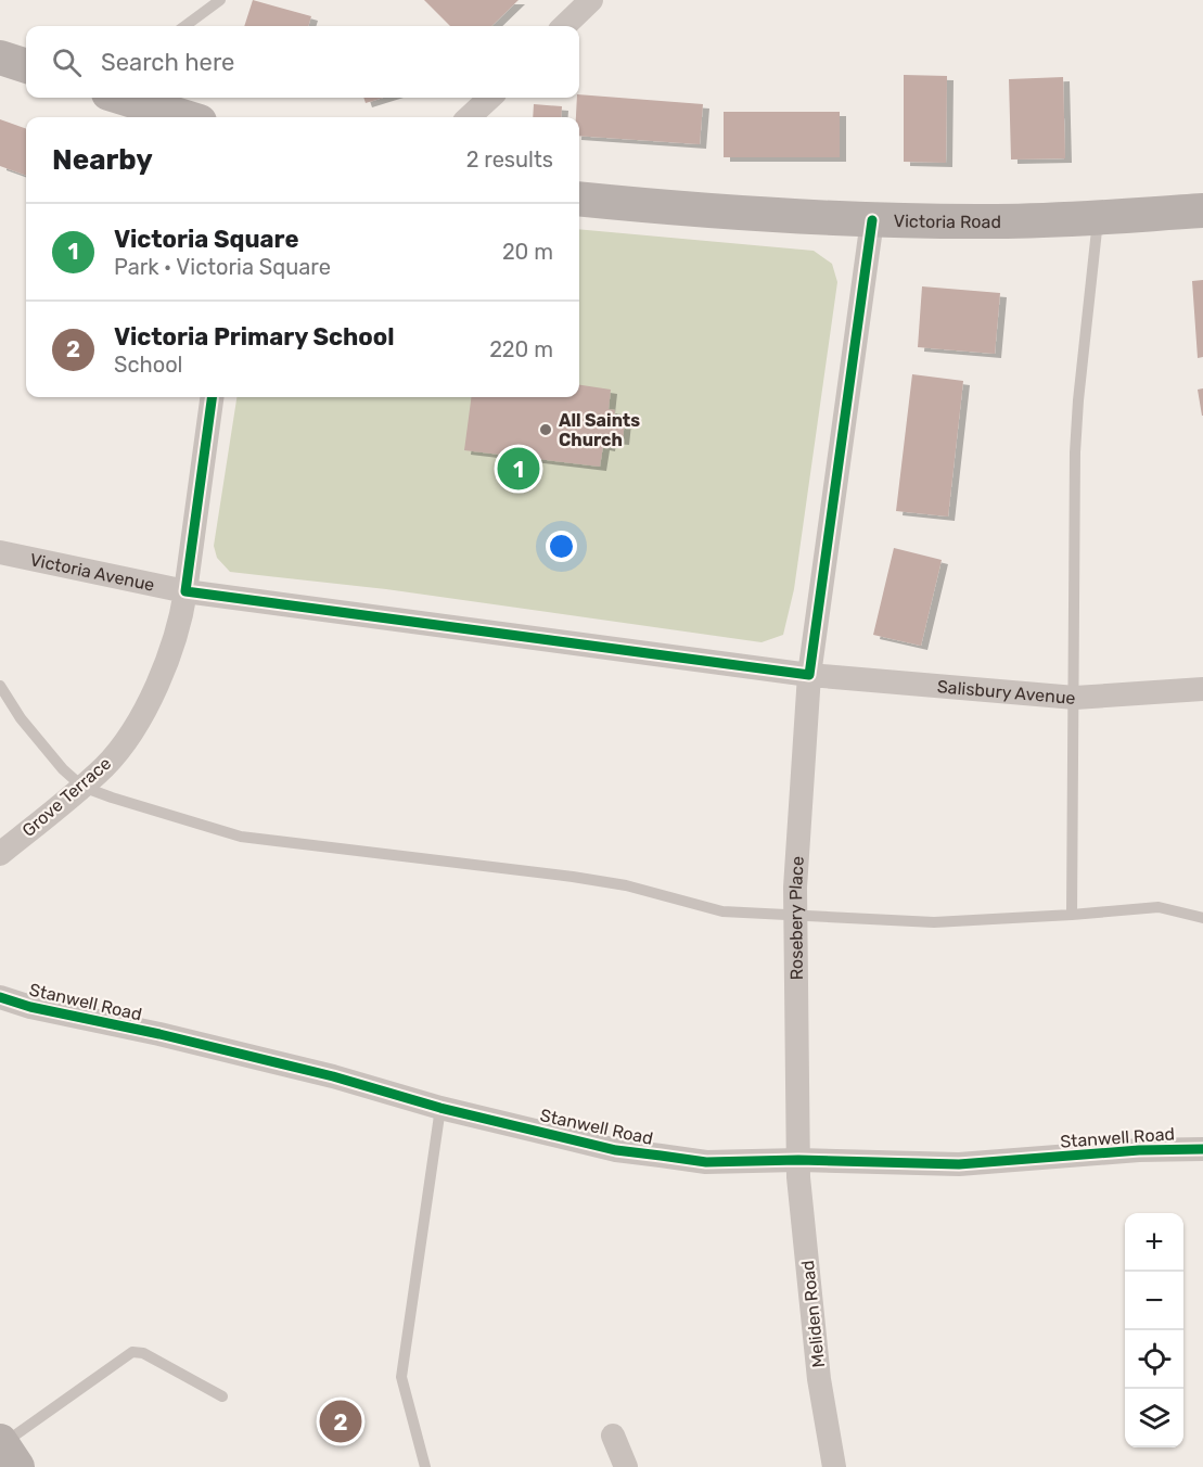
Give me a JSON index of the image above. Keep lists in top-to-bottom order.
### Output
{
  "streets": {
    "street": [
      "Victoria Road",
      "Victoria Avenue",
      "Salisbury Avenue",
      "Grove Terrace",
      "Rosebery Place",
      "Stanwell Road",
      "Meliden Road"
    ]
  },
  "crossings": [
    ["Victoria Road", "Rosebery Place"],
    ["Victoria Avenue", "Salisbury Avenue"],
    ["Victoria Avenue", "Grove Terrace"],
    ["Victoria Avenue", "Rosebery Place"],
    ["Salisbury Avenue", "Rosebery Place"],
    ["Rosebery Place", "Stanwell Road"],
    ["Rosebery Place", "Meliden Road"],
    ["Stanwell Road", "Meliden Road"]
  ],
  "places": ["All Saints Church"],
  "page": {
    "search": "Search here",
    "heading": ["Nearby", "2 results"],
    "list": [
      {
        "mark": "1",
        "name": "Victoria Square",
        "note": "Park · Victoria Square",
        "value": "20 m"
      },
      {
        "mark": "2",
        "name": "Victoria Primary School",
        "note": "School",
        "value": "220 m"
      }
    ],
    "pins": ["1", "2"],
    "map_buttons": ["+", "−"]
  }
}
